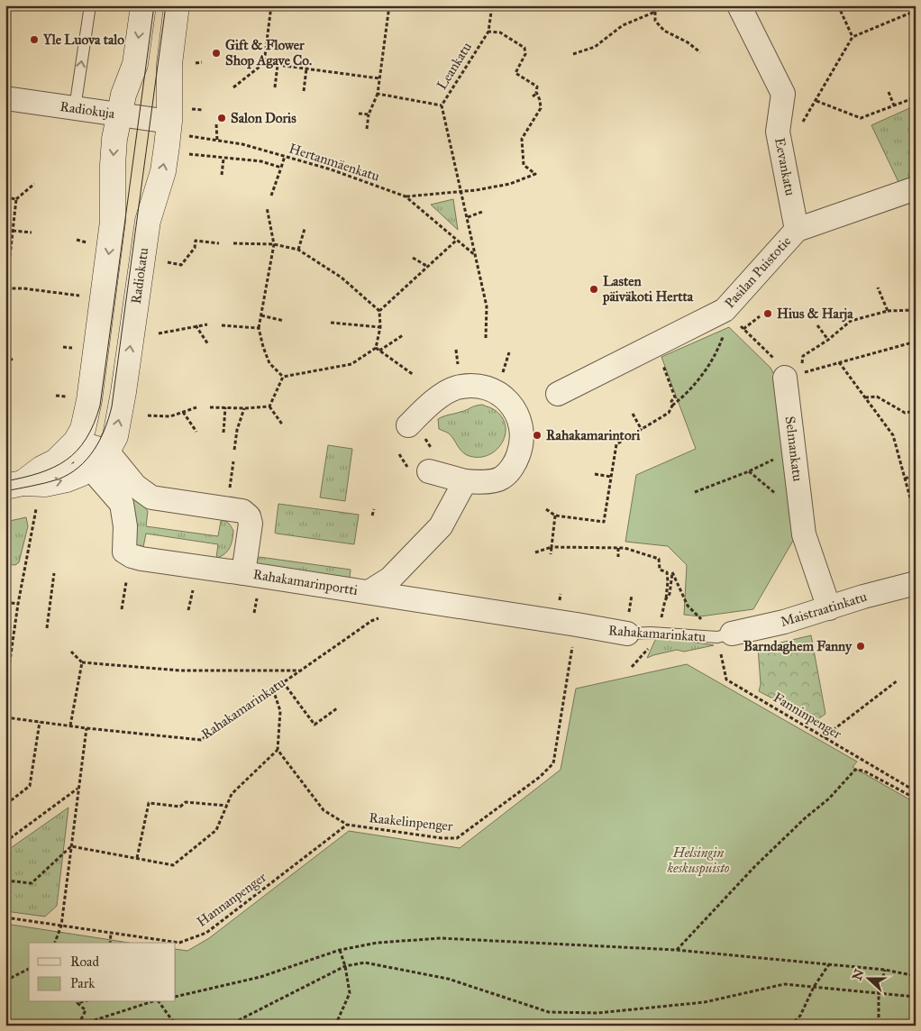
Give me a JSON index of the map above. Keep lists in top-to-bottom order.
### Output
{
  "streets": {
    "street": [
      "Radiokuja",
      "Eevankatu",
      "Pasilan Puistotie",
      "Radiokatu",
      "Selmankatu",
      "Rahakamarinportti",
      "Maistraatinkatu",
      "Rahakamarinkatu"
    ],
    "path": [
      "Leankatu",
      "Hertanmäenkatu",
      "Fanninpenger",
      "Raakelinpenger",
      "Hannanpenger"
    ]
  },
  "crossings": [
    ["Leankatu", "Hertanmäenkatu"],
    ["Radiokuja", "Hertanmäenkatu"],
    ["Radiokuja", "Radiokatu"],
    ["Hertanmäenkatu", "Radiokatu"],
    ["Eevankatu", "Pasilan Puistotie"],
    ["Radiokatu", "Rahakamarinportti"],
    ["Selmankatu", "Maistraatinkatu"],
    ["Rahakamarinportti", "Rahakamarinkatu"],
    ["Maistraatinkatu", "Rahakamarinkatu"],
    ["Maistraatinkatu", "Fanninpenger"],
    ["Rahakamarinkatu", "Fanninpenger"],
    ["Rahakamarinkatu", "Raakelinpenger"],
    ["Raakelinpenger", "Hannanpenger"]
  ],
  "parks": ["Helsingin keskuspuisto"],
  "places": [
    "Yle Luova talo",
    "Gift & Flower Shop Agave Co.",
    "Salon Doris",
    "Lasten päiväkoti Hertta",
    "Hius & Harja",
    "Rahakamarintori",
    "Barndaghem Fanny"
  ],
  "legend": ["Road", "Park"],
  "north": "left"
}
